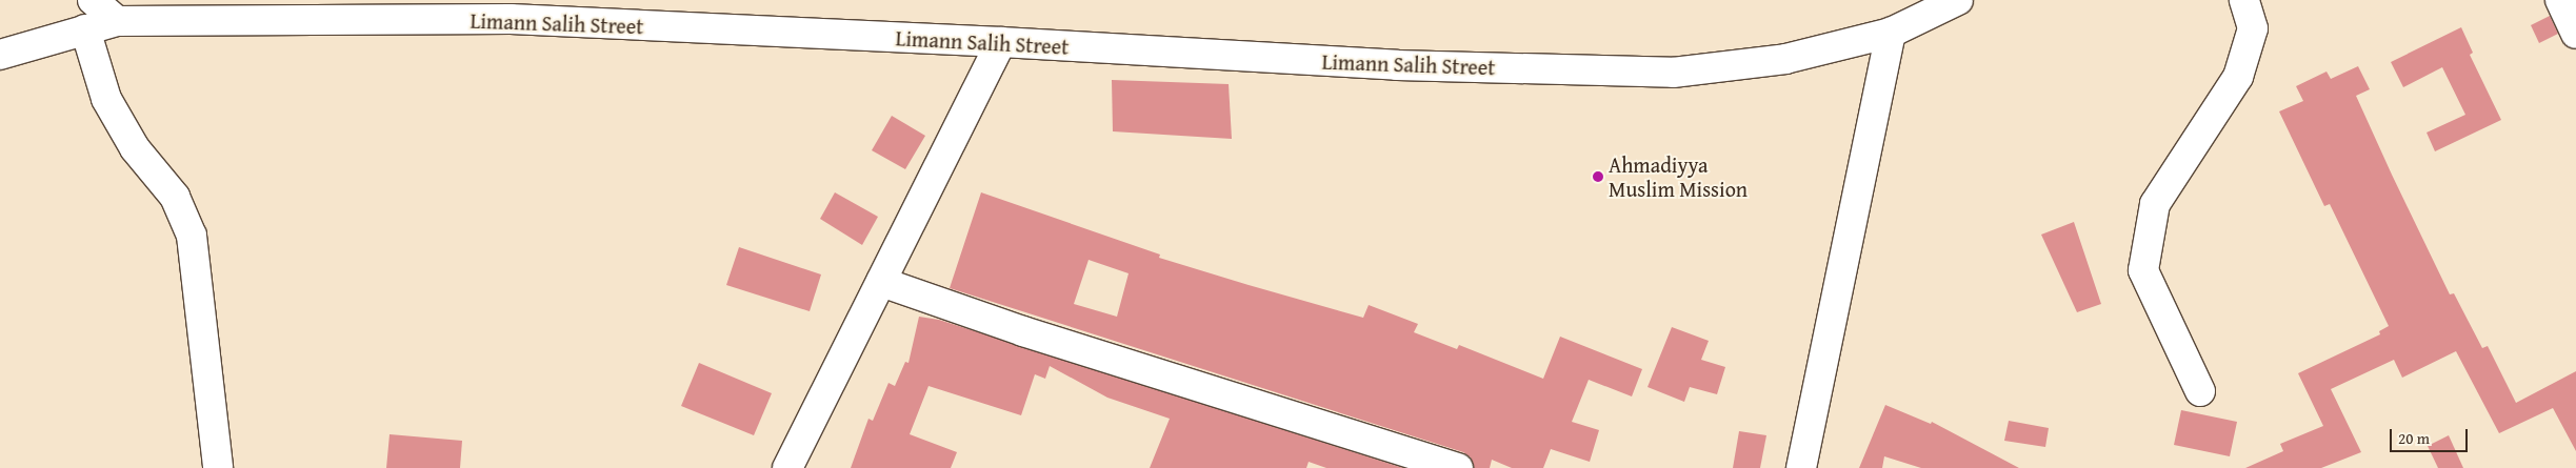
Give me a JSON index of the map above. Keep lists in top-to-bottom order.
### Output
{
  "streets": {
    "street": ["Limann Salih Street"]
  },
  "places": ["Ahmadiyya Muslim Mission"],
  "scale_bar": "20 m"
}
